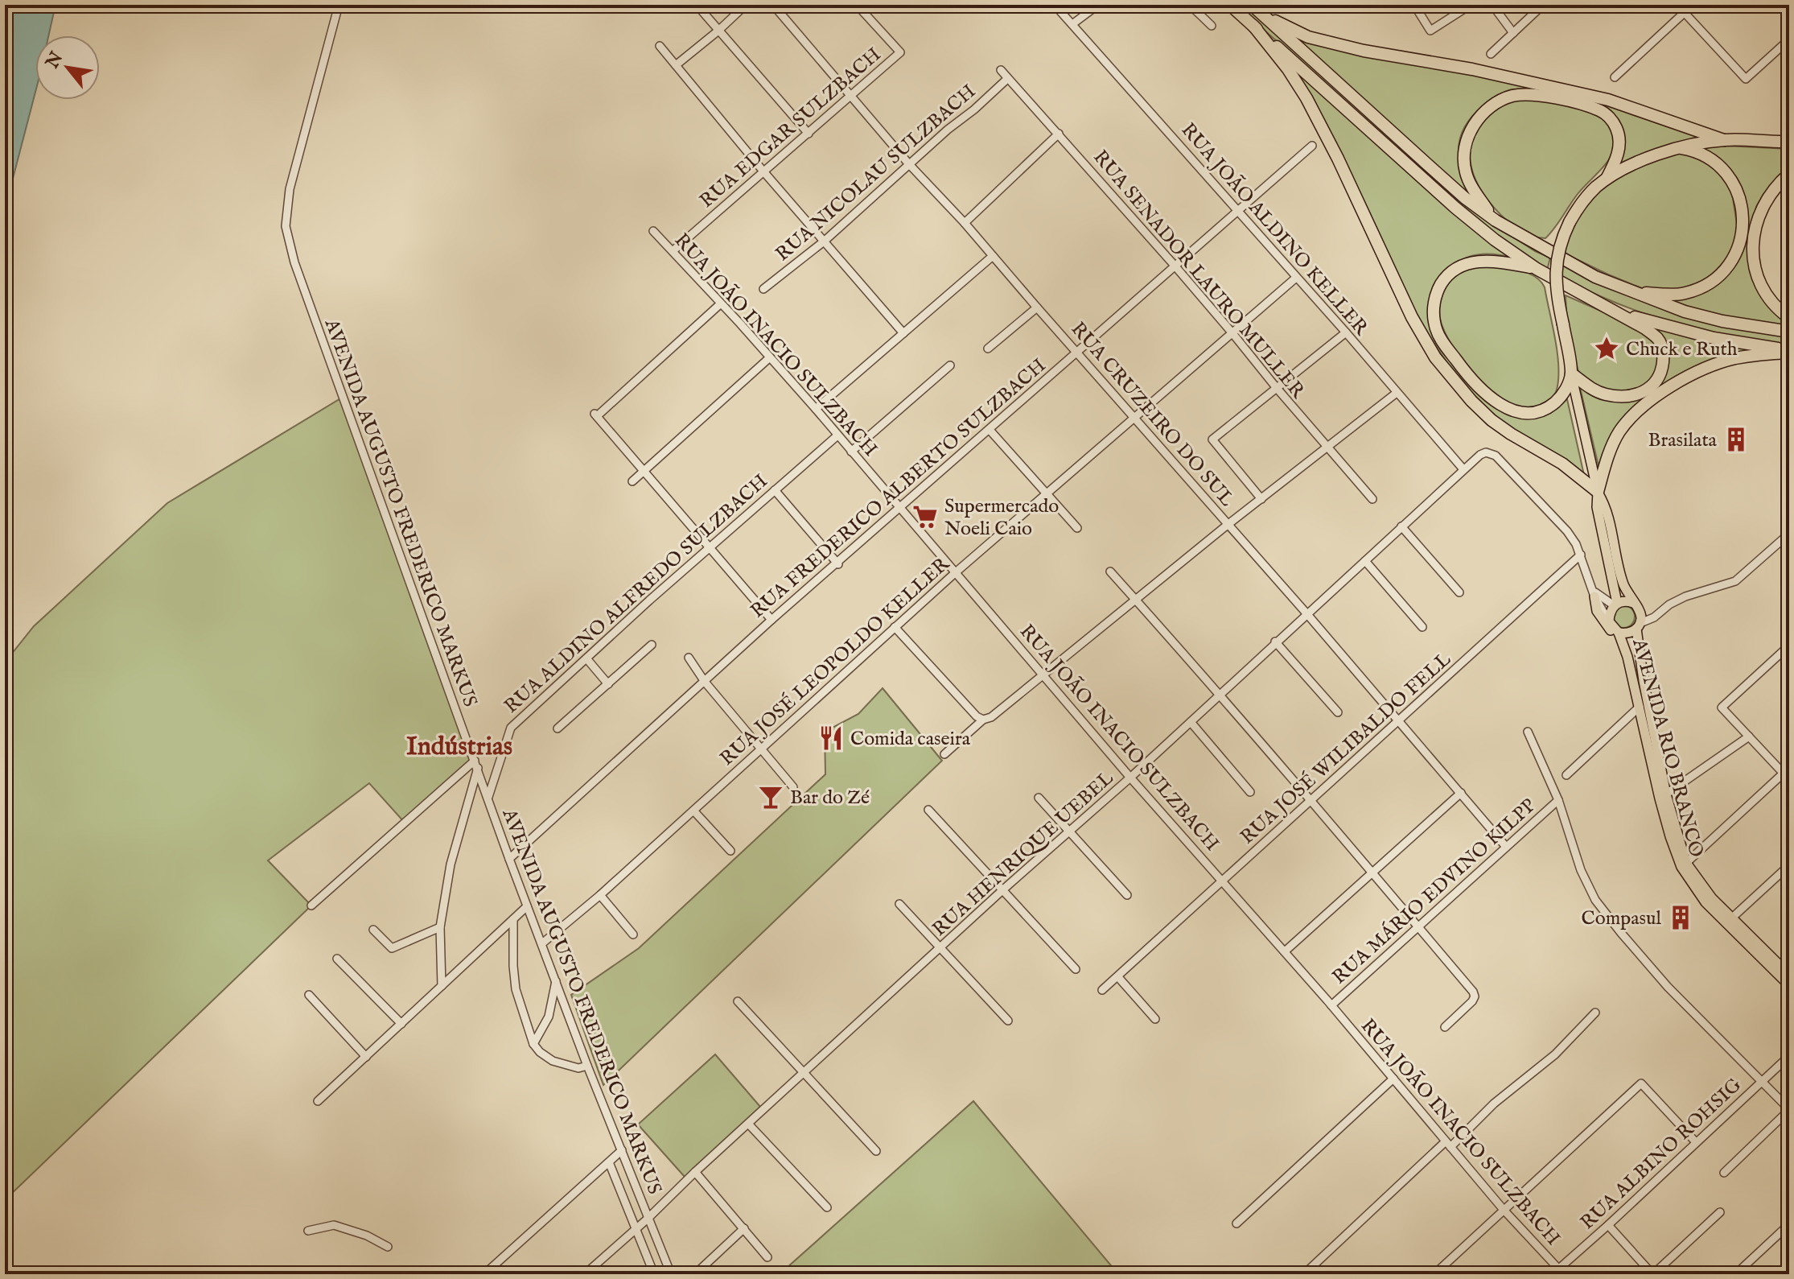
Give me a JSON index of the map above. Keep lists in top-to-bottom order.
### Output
{
  "streets": {
    "main road": ["AVENIDA RIO BRANCO"],
    "street": [
      "RUA EDGAR SULZBACH",
      "RUA NICOLAU SULZBACH",
      "RUA JOÃO ALDINO KELLER",
      "RUA SENADOR LAURO MULLER",
      "RUA JOÃO INACIO SULZBACH",
      "RUA CRUZEIRO DO SUL",
      "RUA FREDERICO ALBERTO SULZBACH",
      "AVENIDA AUGUSTO FREDERICO MARKUS",
      "RUA ALDINO ALFREDO SULZBACH",
      "RUA JOSÉ LEOPOLDO KELLER",
      "RUA JOSÉ WILIBALDO FELL",
      "RUA HENRIQUE UEBEL",
      "RUA MÁRIO EDVINO KILPP",
      "RUA ALBINO ROHSIG"
    ]
  },
  "crossings": [
    ["RUA EDGAR SULZBACH", "RUA JOÃO INACIO SULZBACH"],
    ["RUA EDGAR SULZBACH", "RUA CRUZEIRO DO SUL"],
    ["RUA NICOLAU SULZBACH", "RUA SENADOR LAURO MULLER"],
    ["RUA NICOLAU SULZBACH", "RUA CRUZEIRO DO SUL"],
    ["RUA JOÃO ALDINO KELLER", "RUA FREDERICO ALBERTO SULZBACH"],
    ["RUA JOÃO ALDINO KELLER", "RUA JOSÉ LEOPOLDO KELLER"],
    ["RUA JOÃO ALDINO KELLER", "RUA HENRIQUE UEBEL"],
    ["RUA SENADOR LAURO MULLER", "RUA FREDERICO ALBERTO SULZBACH"],
    ["RUA SENADOR LAURO MULLER", "RUA JOSÉ LEOPOLDO KELLER"],
    ["RUA JOÃO INACIO SULZBACH", "RUA FREDERICO ALBERTO SULZBACH"],
    ["RUA JOÃO INACIO SULZBACH", "RUA ALDINO ALFREDO SULZBACH"],
    ["RUA JOÃO INACIO SULZBACH", "RUA JOSÉ LEOPOLDO KELLER"],
    ["RUA JOÃO INACIO SULZBACH", "RUA JOSÉ WILIBALDO FELL"],
    ["RUA JOÃO INACIO SULZBACH", "RUA HENRIQUE UEBEL"],
    ["RUA JOÃO INACIO SULZBACH", "RUA MÁRIO EDVINO KILPP"],
    ["RUA JOÃO INACIO SULZBACH", "RUA ALBINO ROHSIG"],
    ["RUA CRUZEIRO DO SUL", "RUA FREDERICO ALBERTO SULZBACH"],
    ["RUA CRUZEIRO DO SUL", "RUA JOSÉ LEOPOLDO KELLER"],
    ["RUA CRUZEIRO DO SUL", "RUA JOSÉ WILIBALDO FELL"],
    ["RUA CRUZEIRO DO SUL", "RUA HENRIQUE UEBEL"],
    ["RUA CRUZEIRO DO SUL", "RUA MÁRIO EDVINO KILPP"],
    ["RUA FREDERICO ALBERTO SULZBACH", "AVENIDA AUGUSTO FREDERICO MARKUS"],
    ["AVENIDA AUGUSTO FREDERICO MARKUS", "RUA ALDINO ALFREDO SULZBACH"],
    ["AVENIDA AUGUSTO FREDERICO MARKUS", "RUA JOSÉ LEOPOLDO KELLER"],
    ["AVENIDA AUGUSTO FREDERICO MARKUS", "RUA HENRIQUE UEBEL"],
    ["RUA JOSÉ WILIBALDO FELL", "RUA HENRIQUE UEBEL"]
  ],
  "districts": ["Indústrias"],
  "places": {
    "place": ["Chuck e Ruth"],
    "building": ["Brasilata", "Compasul"],
    "supermarket": ["Supermercado Noeli Caio"],
    "restaurant": ["Comida caseira"],
    "bar": ["Bar do Zé"]
  },
  "north": "top left"
}
